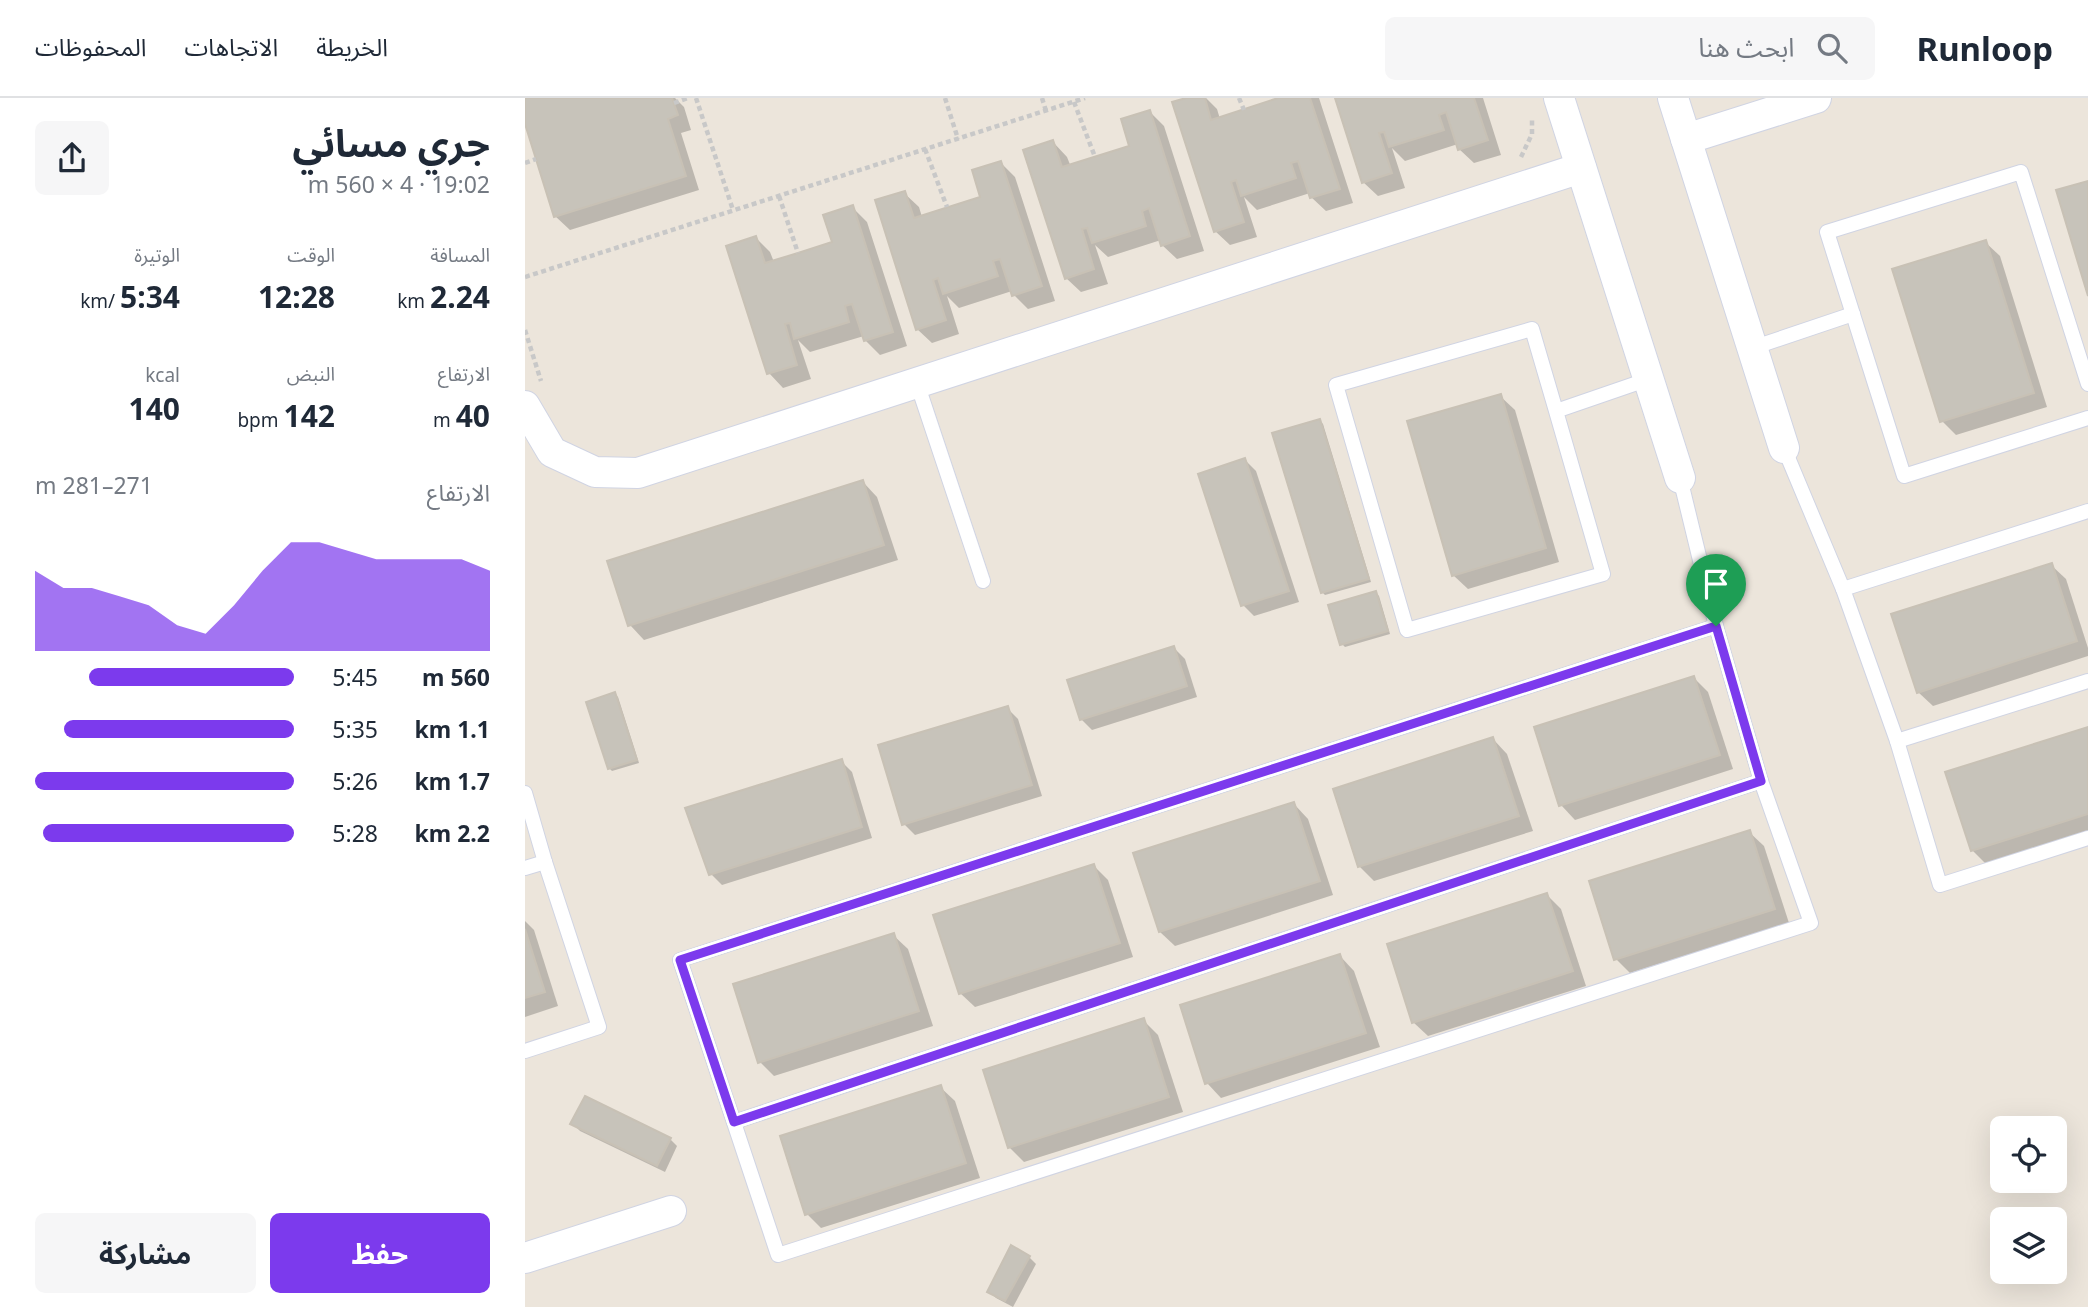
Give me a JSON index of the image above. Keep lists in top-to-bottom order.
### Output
{
  "page": {
    "header": "Runloop",
    "search": "ابحث هنا",
    "nav": ["الخريطة", "الاتجاهات", "المحفوظات"],
    "heading": ["جري مسائي", "19:02 · 4 × 560 m"],
    "stats": [
      ["المسافة", "2.24 km"],
      ["الوقت", "12:28"],
      ["الوتيرة", "5:34 /km"],
      ["الارتفاع", "40 m"],
      ["النبض", "142 bpm"],
      ["kcal", "140"]
    ],
    "chart": ["الارتفاع", "271–281 m"],
    "list": [
      {
        "name": "560 m",
        "note": "5:45"
      },
      {
        "name": "1.1 km",
        "note": "5:35"
      },
      {
        "name": "1.7 km",
        "note": "5:26"
      },
      {
        "name": "2.2 km",
        "note": "5:28"
      }
    ],
    "buttons": ["حفظ", "مشاركة"]
  }
}
